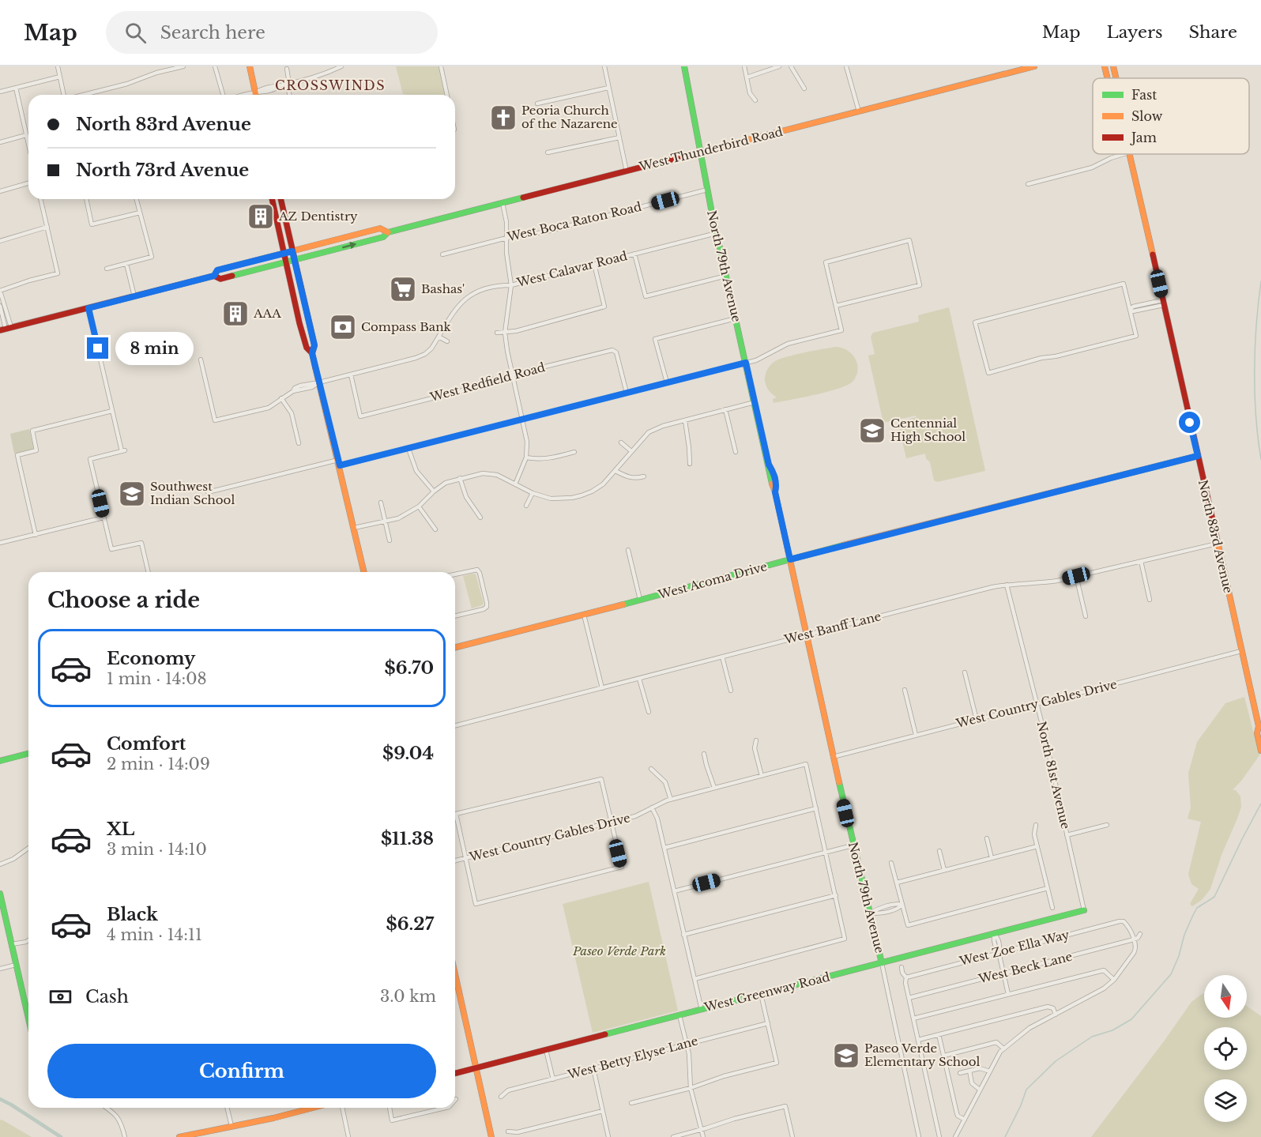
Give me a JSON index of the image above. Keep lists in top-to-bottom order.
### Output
{
  "streets": {
    "main road": [
      "West Thunderbird Road",
      "North 79th Avenue",
      "North 83rd Avenue",
      "West Acoma Drive",
      "West Greenway Road"
    ],
    "street": [
      "West Boca Raton Road",
      "West Calavar Road",
      "West Redfield Road",
      "West Banff Lane",
      "West Country Gables Drive",
      "North 81st Avenue",
      "West Zoe Ella Way",
      "West Beck Lane",
      "West Betty Elyse Lane"
    ]
  },
  "crossings": [
    ["West Thunderbird Road", "North 79th Avenue"],
    ["West Boca Raton Road", "North 79th Avenue"],
    ["North 79th Avenue", "West Calavar Road"],
    ["North 79th Avenue", "West Acoma Drive"],
    ["North 79th Avenue", "West Banff Lane"],
    ["North 79th Avenue", "West Country Gables Drive"],
    ["North 79th Avenue", "West Greenway Road"],
    ["West Calavar Road", "West Redfield Road"],
    ["North 83rd Avenue", "West Acoma Drive"],
    ["North 83rd Avenue", "West Banff Lane"],
    ["North 83rd Avenue", "West Country Gables Drive"],
    ["West Banff Lane", "North 81st Avenue"],
    ["West Country Gables Drive", "North 81st Avenue"],
    ["North 81st Avenue", "West Greenway Road"],
    ["West Zoe Ella Way", "West Beck Lane"]
  ],
  "districts": ["CROSSWINDS"],
  "parks": ["Paseo Verde Park"],
  "places": {
    "church": ["Peoria Church of the Nazarene"],
    "building": ["AZ Dentistry", "AAA"],
    "supermarket": ["Bashas'"],
    "bank": ["Compass Bank"],
    "school or university": ["Centennial High School", "Southwest Indian School", "Paseo Verde Elementary School"]
  },
  "legend": ["Fast", "Slow", "Jam"],
  "north": "bottom",
  "page": {
    "header": "Map",
    "search": "Search here",
    "nav": ["Map", "Layers", "Share"],
    "banner": ["North 83rd Avenue", "North 73rd Avenue"],
    "bubble": "8 min",
    "heading": "Choose a ride",
    "list": [
      {
        "name": "Economy",
        "note": "1 min · 14:08",
        "value": "$6.70"
      },
      {
        "name": "Comfort",
        "note": "2 min · 14:09",
        "value": "$9.04"
      },
      {
        "name": "XL",
        "note": "3 min · 14:10",
        "value": "$11.38"
      },
      {
        "name": "Black",
        "note": "4 min · 14:11",
        "value": "$6.27"
      }
    ],
    "pay": ["Cash", "3.0 km"],
    "buttons": "Confirm"
  }
}
